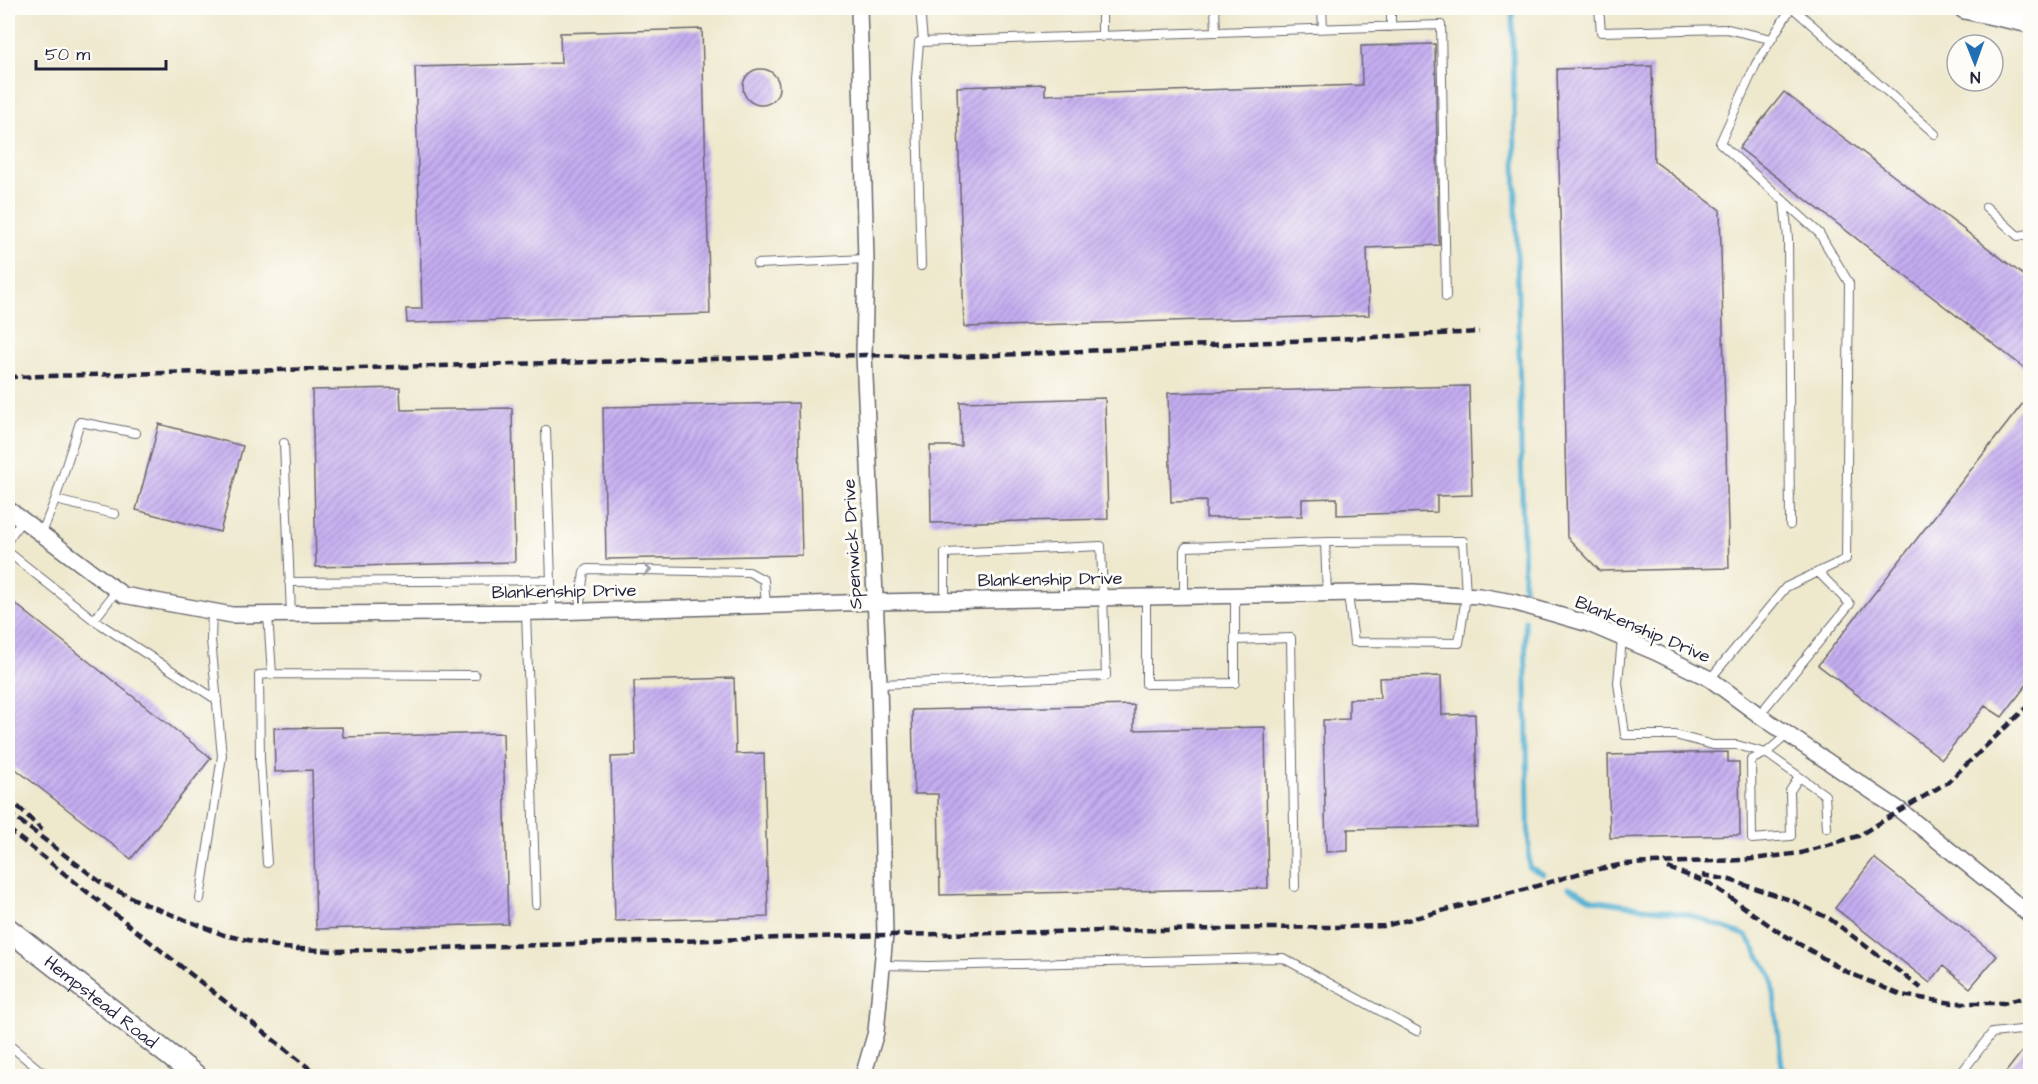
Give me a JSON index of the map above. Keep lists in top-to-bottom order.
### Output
{
  "streets": {
    "main road": ["Hempstead Road"],
    "street": ["Spenwick Drive", "Blankenship Drive"]
  },
  "crossings": [
    ["Spenwick Drive", "Blankenship Drive"]
  ],
  "scale_bar": "50 m",
  "north": "bottom"
}
